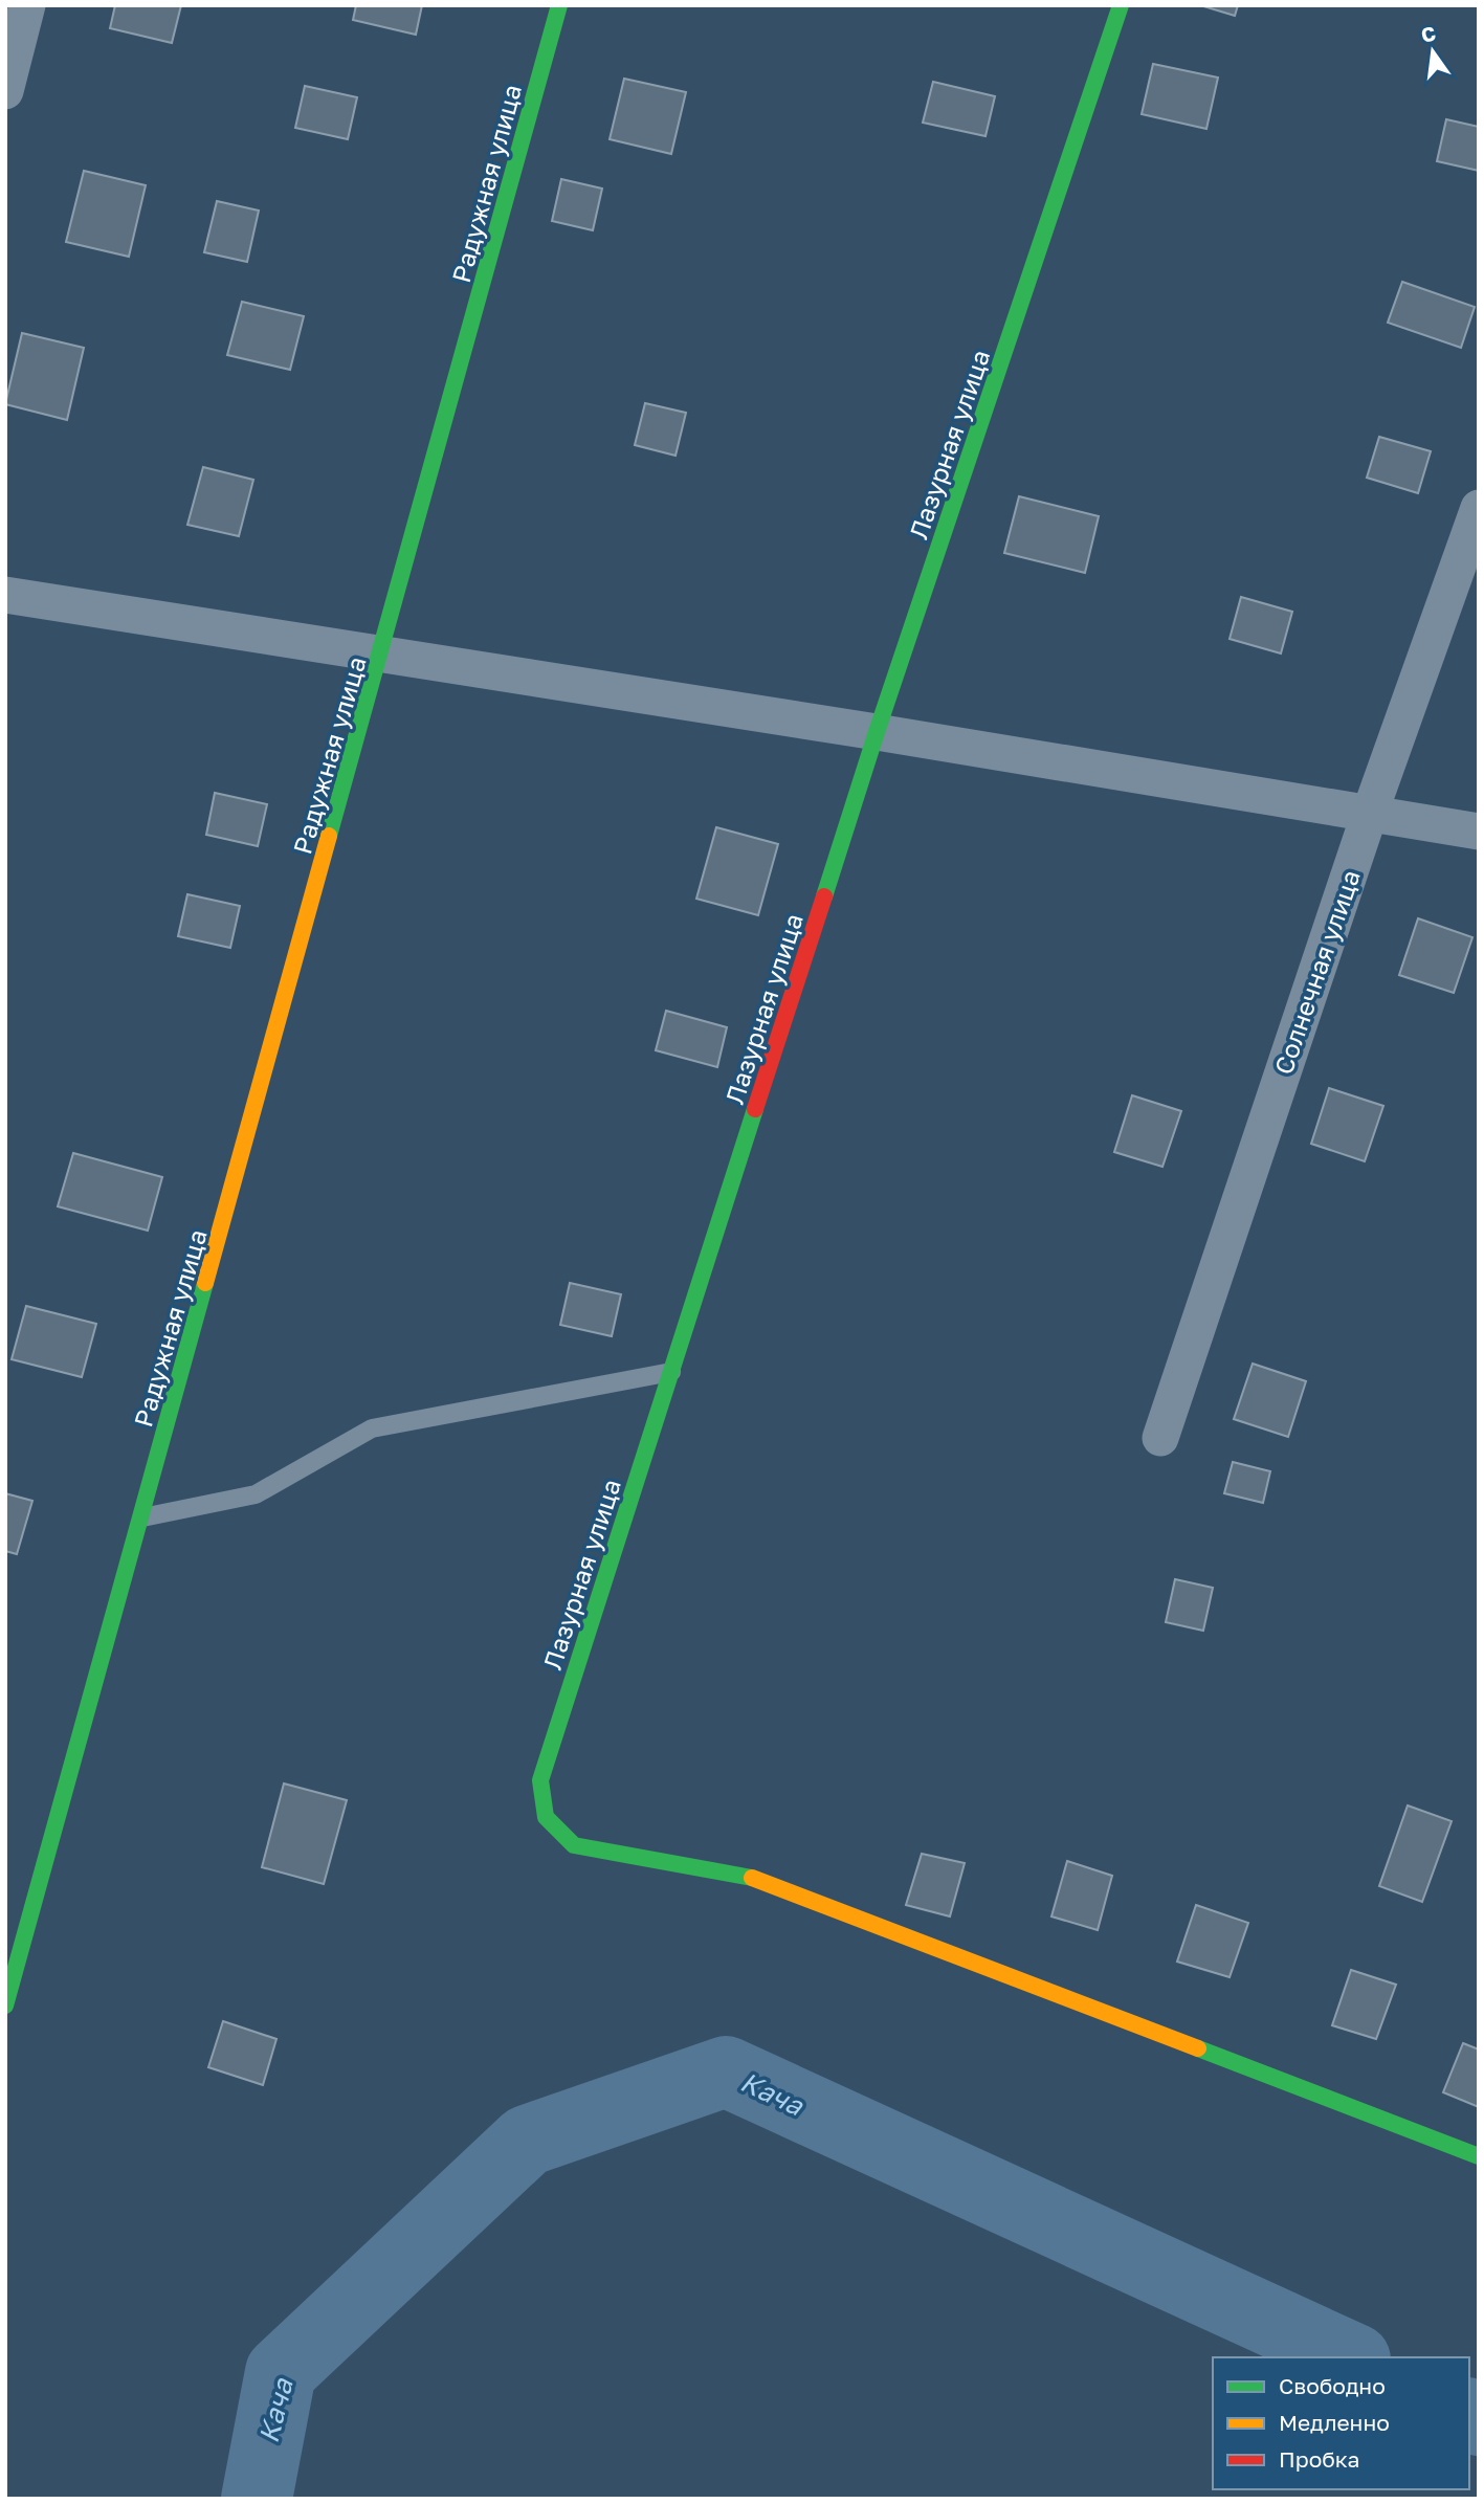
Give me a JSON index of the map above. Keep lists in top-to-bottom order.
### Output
{
  "streets": {
    "street": ["Радужная улица", "Лазурная улица", "Солнечная улица"]
  },
  "water": ["Кача"],
  "legend": ["Свободно", "Медленно", "Пробка"],
  "north": "top"
}
